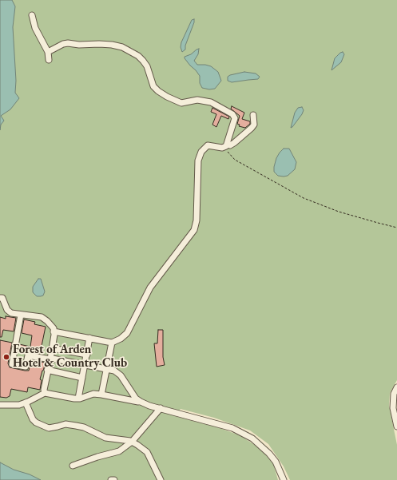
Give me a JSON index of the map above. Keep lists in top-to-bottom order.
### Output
{
  "places": ["Forest of Arden Hotel & Country Club"]
}
